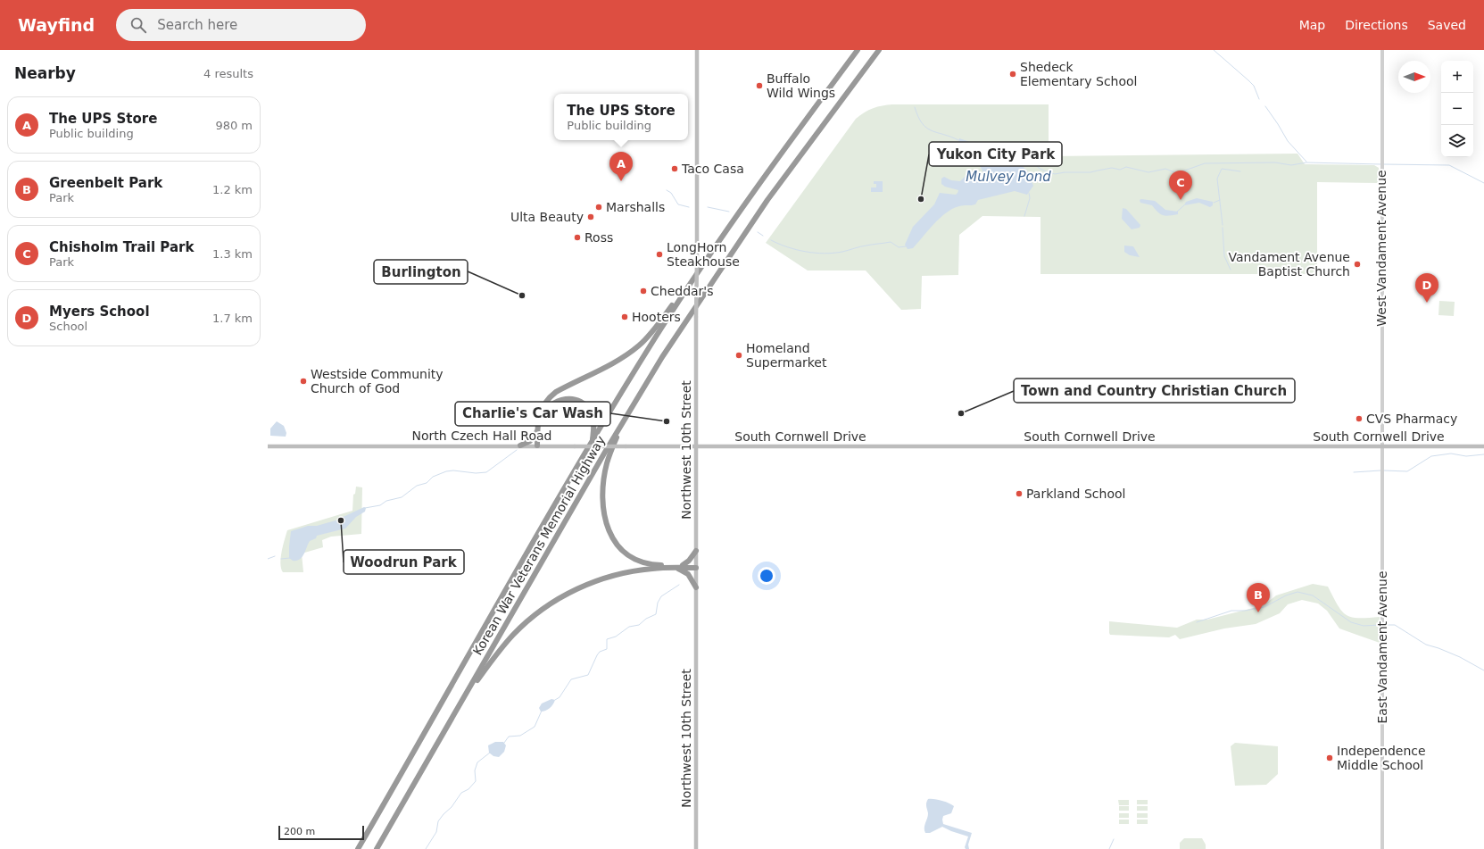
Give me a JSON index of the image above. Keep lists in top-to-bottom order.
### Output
{
  "streets": {
    "highway": ["Korean War Veterans Memorial Highway"],
    "main road": ["North Czech Hall Road", "South Cornwell Drive", "Northwest 10th Street"],
    "street": ["West Vandament Avenue", "East Vandament Avenue"]
  },
  "crossings": [
    ["West Vandament Avenue", "South Cornwell Drive"],
    ["West Vandament Avenue", "East Vandament Avenue"],
    ["North Czech Hall Road", "South Cornwell Drive"],
    ["North Czech Hall Road", "Northwest 10th Street"],
    ["South Cornwell Drive", "Northwest 10th Street"],
    ["South Cornwell Drive", "East Vandament Avenue"]
  ],
  "water": ["Mulvey Pond"],
  "places": [
    "Shedeck Elementary School",
    "Buffalo Wild Wings",
    "Taco Casa",
    "Yukon City Park",
    "Marshalls",
    "Ulta Beauty",
    "Ross",
    "LongHorn Steakhouse",
    "Vandament Avenue Baptist Church",
    "Cheddar's",
    "Burlington",
    "Hooters",
    "Homeland Supermarket",
    "Westside Community Church of God",
    "Town and Country Christian Church",
    "CVS Pharmacy",
    "Charlie's Car Wash",
    "Parkland School",
    "Woodrun Park",
    "Independence Middle School"
  ],
  "scale_bar": "200 m",
  "north": "right",
  "page": {
    "header": "Wayfind",
    "search": "Search here",
    "nav": ["Map", "Directions", "Saved"],
    "heading": ["Nearby", "4 results"],
    "map_buttons": ["+", "−"],
    "popup": ["The UPS Store", "Public building"],
    "list": [
      {
        "mark": "A",
        "name": "The UPS Store",
        "note": "Public building",
        "value": "980 m"
      },
      {
        "mark": "B",
        "name": "Greenbelt Park",
        "note": "Park",
        "value": "1.2 km"
      },
      {
        "mark": "C",
        "name": "Chisholm Trail Park",
        "note": "Park",
        "value": "1.3 km"
      },
      {
        "mark": "D",
        "name": "Myers School",
        "note": "School",
        "value": "1.7 km"
      }
    ],
    "pins": [
      "A",
      "C",
      "D",
      "B"
    ],
    "scale": "200 m"
  }
}
